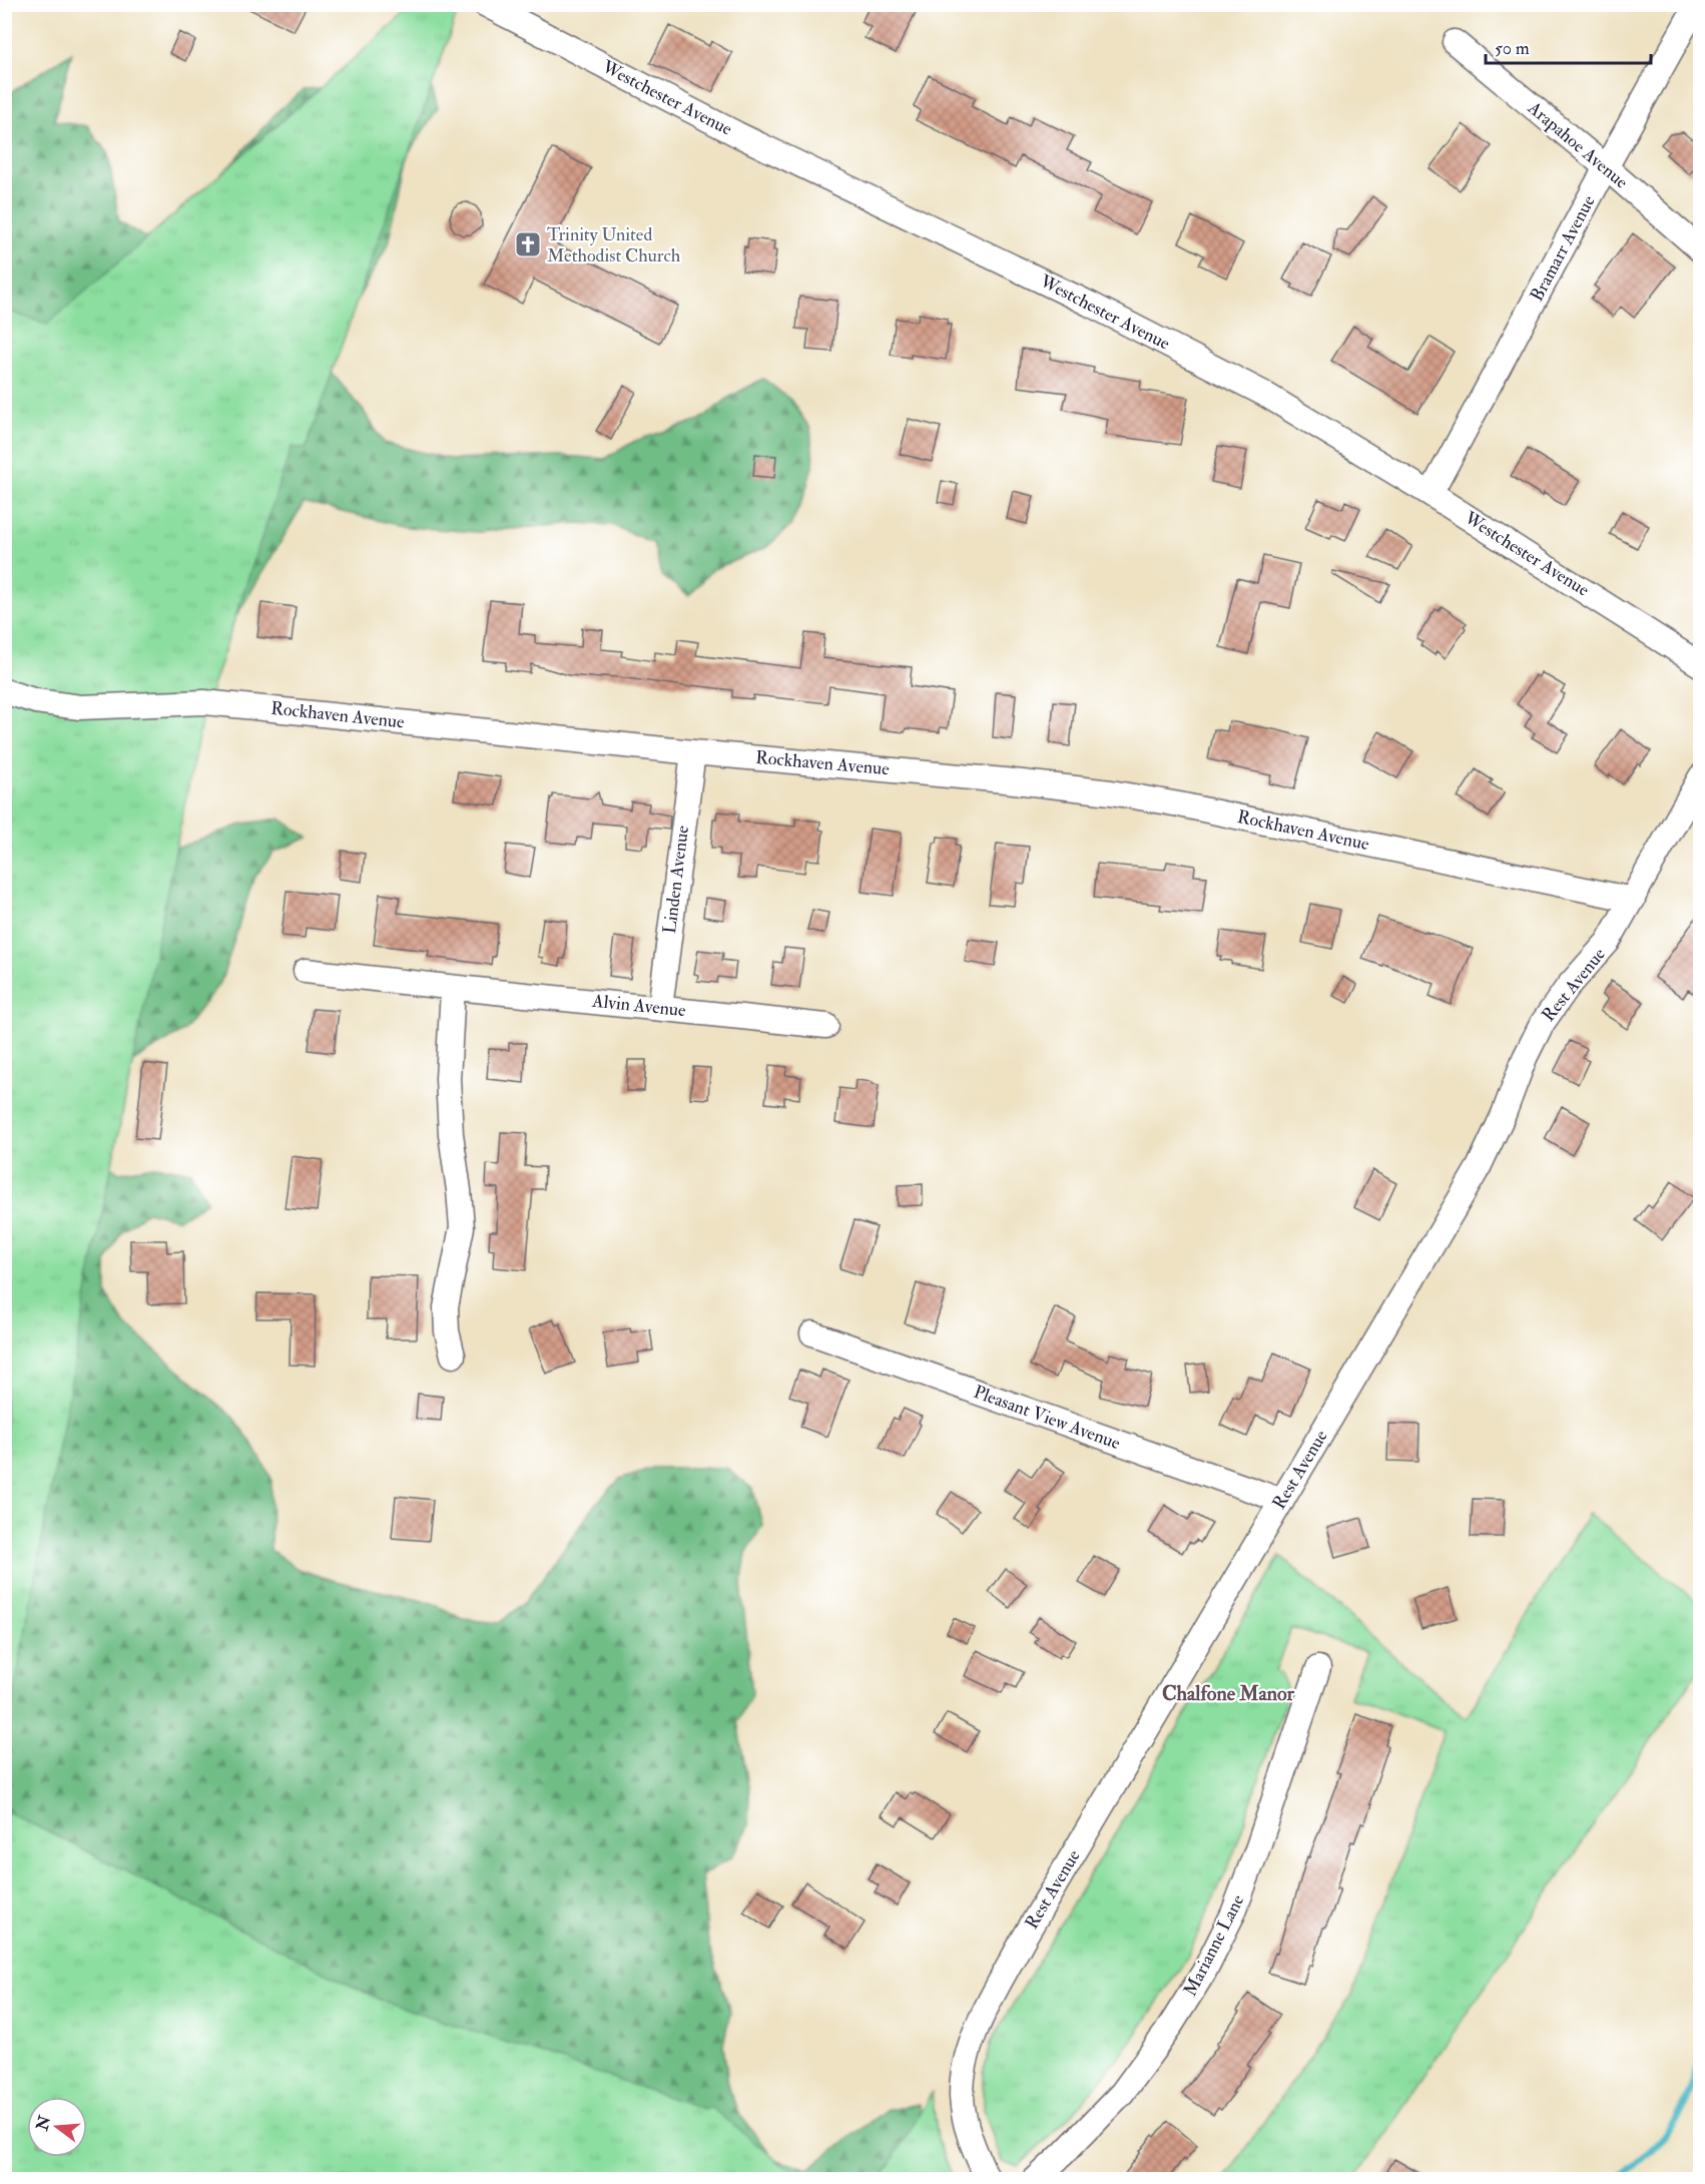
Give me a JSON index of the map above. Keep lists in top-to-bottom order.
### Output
{
  "streets": {
    "street": [
      "Westchester Avenue",
      "Arapahoe Avenue",
      "Bramarr Avenue",
      "Rockhaven Avenue",
      "Linden Avenue",
      "Rest Avenue",
      "Alvin Avenue",
      "Pleasant View Avenue",
      "Marianne Lane"
    ]
  },
  "crossings": [
    ["Westchester Avenue", "Bramarr Avenue"],
    ["Arapahoe Avenue", "Bramarr Avenue"],
    ["Rockhaven Avenue", "Linden Avenue"],
    ["Rockhaven Avenue", "Rest Avenue"],
    ["Linden Avenue", "Alvin Avenue"],
    ["Rest Avenue", "Pleasant View Avenue"]
  ],
  "districts": ["Chalfone Manor"],
  "places": {
    "church": ["Trinity United Methodist Church"]
  },
  "scale_bar": "50 m",
  "north": "left"
}
